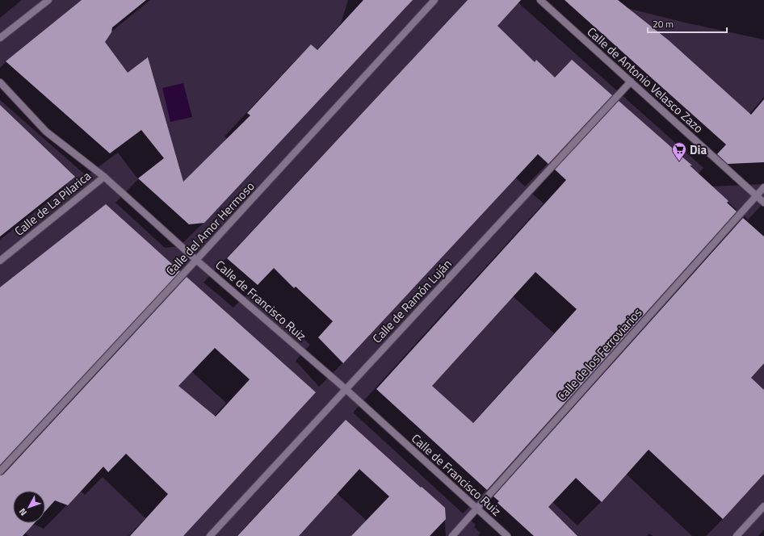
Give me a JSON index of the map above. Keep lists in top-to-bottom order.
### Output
{
  "streets": {
    "street": [
      "Calle de Antonio Velasco Zazo",
      "Calle de La Pilarica",
      "Calle del Amor Hermoso",
      "Calle de Francisco Ruiz",
      "Calle de Ramón Luján",
      "Calle de los Ferroviarios"
    ]
  },
  "crossings": [
    ["Calle de Antonio Velasco Zazo", "Calle de Ramón Luján"],
    ["Calle de Antonio Velasco Zazo", "Calle de los Ferroviarios"],
    ["Calle de La Pilarica", "Calle de Francisco Ruiz"],
    ["Calle del Amor Hermoso", "Calle de Francisco Ruiz"],
    ["Calle de Francisco Ruiz", "Calle de Ramón Luján"],
    ["Calle de Francisco Ruiz", "Calle de los Ferroviarios"]
  ],
  "places": {
    "supermarket": ["Dia"]
  },
  "scale_bar": "20 m",
  "north": "bottom left"
}
